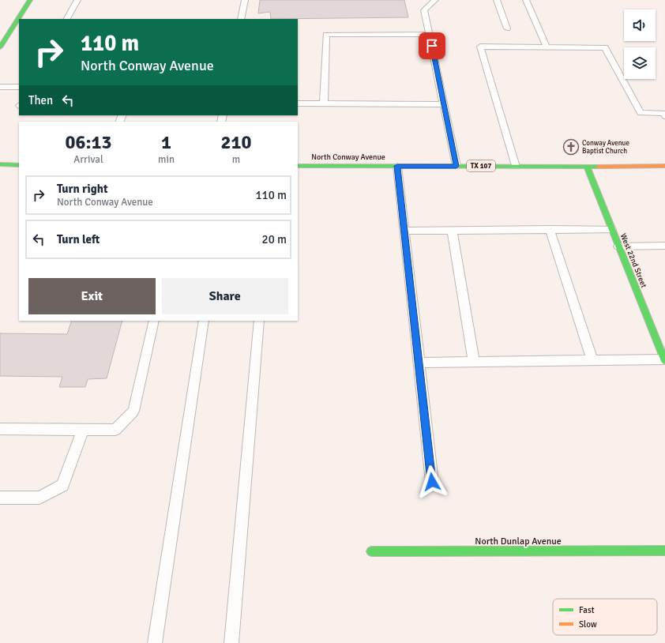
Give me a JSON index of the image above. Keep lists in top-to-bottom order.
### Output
{
  "streets": {
    "main road": [
      "North Conway Avenue",
      "TX 107",
      "West 22nd Street",
      "North Dunlap Avenue"
    ]
  },
  "crossings": [
    ["North Conway Avenue", "West 22nd Street"]
  ],
  "places": {
    "church": ["Conway Avenue Baptist Church"]
  },
  "legend": ["Fast", "Slow"],
  "page": {
    "turn": ["110 m", "North Conway Avenue"],
    "then": "Then",
    "eta": [
      "06:13",
      "Arrival",
      "1",
      "min",
      "210",
      "m"
    ],
    "list": [
      {
        "name": "Turn right",
        "note": "North Conway Avenue",
        "value": "110 m"
      },
      {
        "name": "Turn left",
        "value": "20 m"
      }
    ],
    "buttons": ["Exit", "Share"]
  }
}
